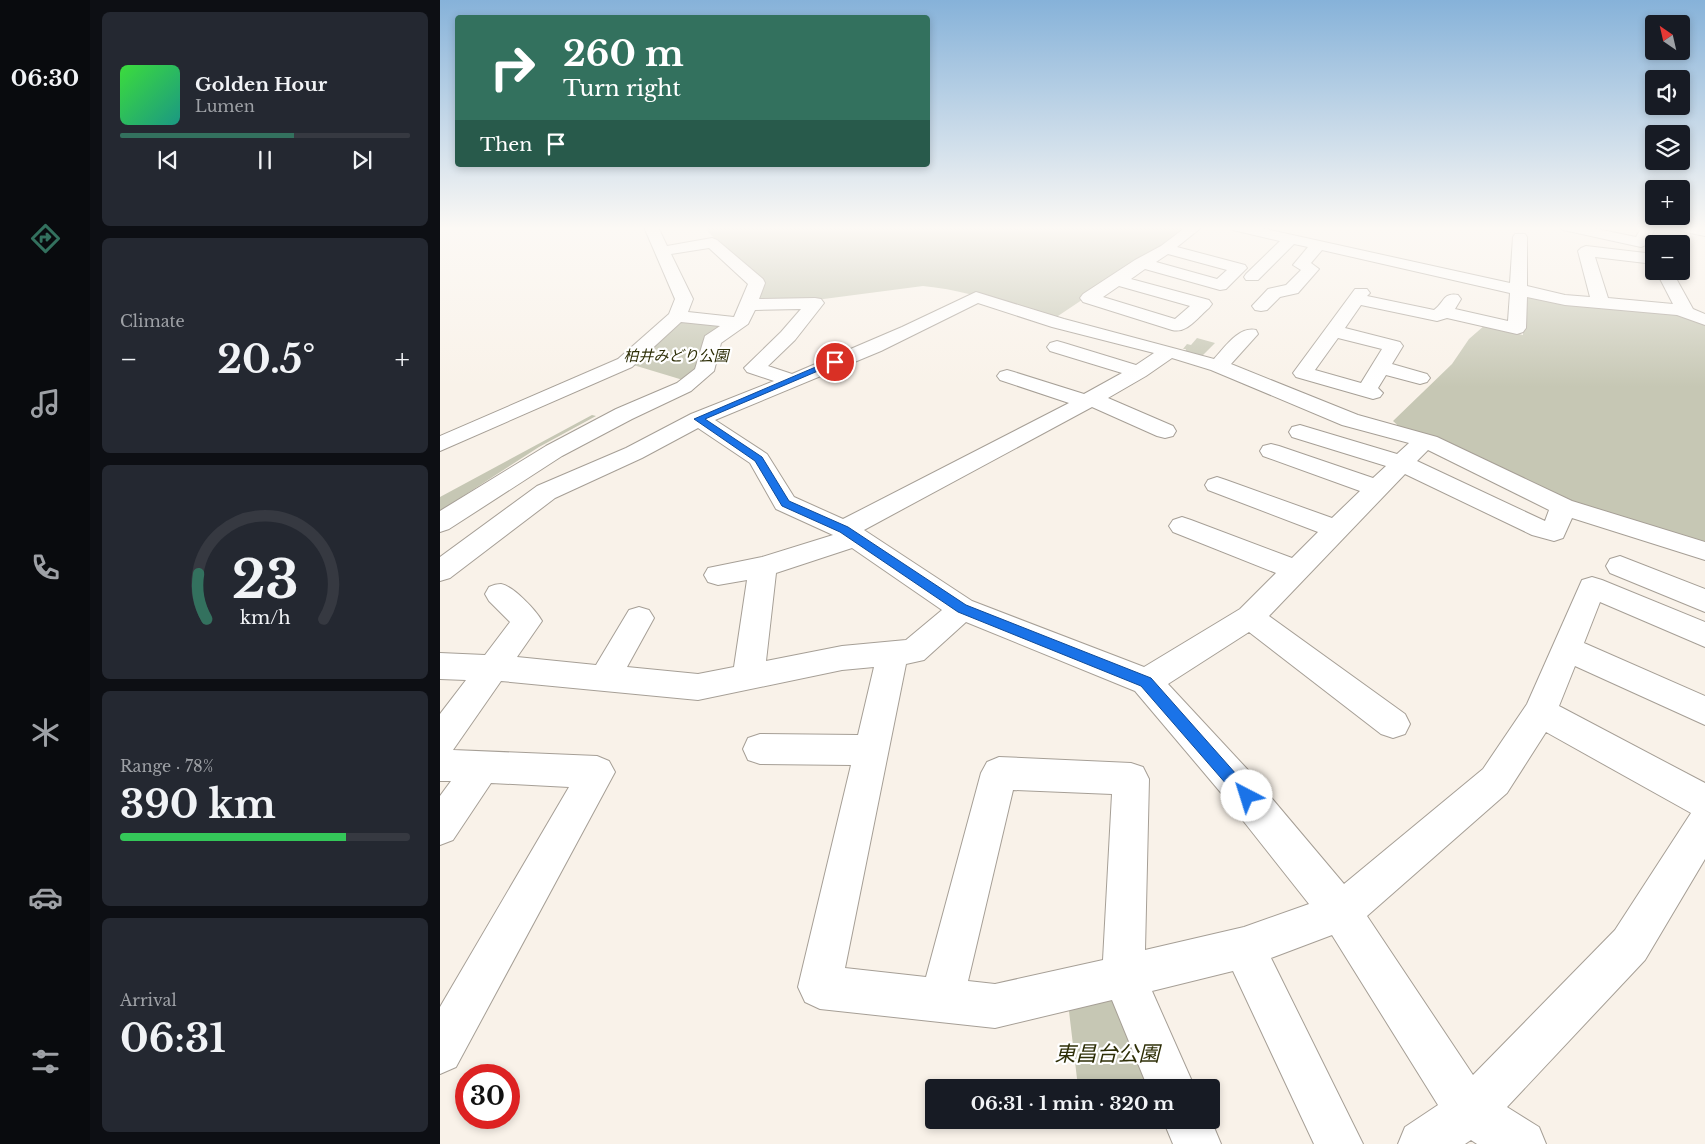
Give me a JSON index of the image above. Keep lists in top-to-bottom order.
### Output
{
  "parks": ["柏井みどり公園", "東昌台公園"],
  "north": "top left",
  "page": {
    "tabs": "06:30",
    "map_buttons": ["+", "−"],
    "turn": ["260 m", "Turn right"],
    "song": ["Golden Hour", "Lumen"],
    "then": "Then",
    "tile": [
      "Climate",
      ["Range · 78%", "390 km"],
      ["Arrival", "06:31"]
    ],
    "heat": ["−", "20.5°", "+"],
    "limit": "30",
    "trip": "06:31 · 1 min · 320 m",
    "gauge": ["23", "km/h"]
  }
}
